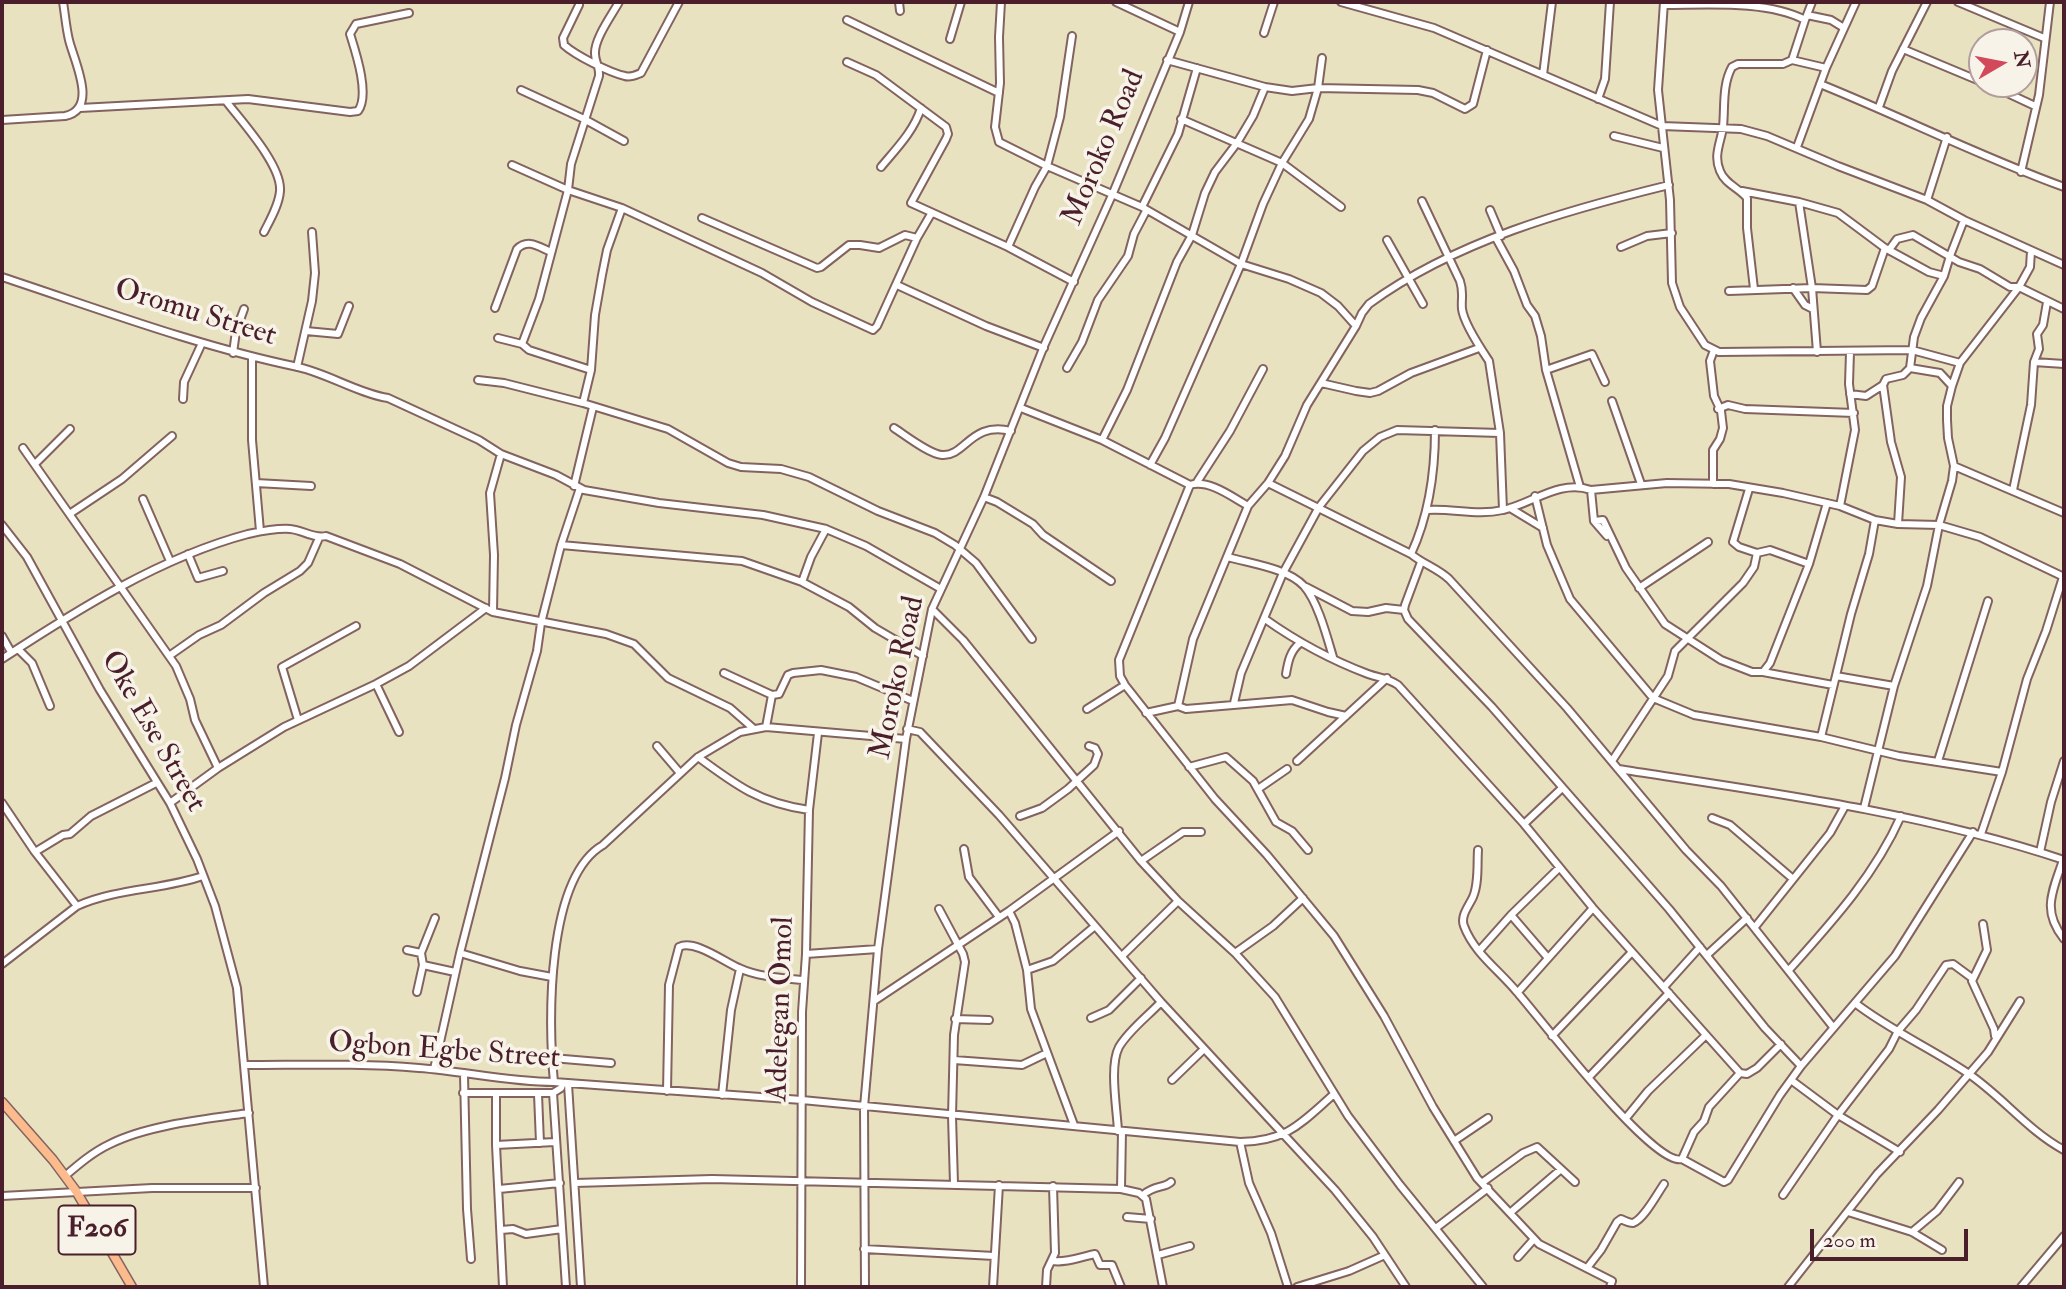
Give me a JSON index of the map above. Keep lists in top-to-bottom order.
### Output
{
  "streets": {
    "main road": ["F206"],
    "street": [
      "Moroko Road",
      "Oromu Street",
      "Oke Ese Street",
      "Adelegan Omol",
      "Ogbon Egbe Street"
    ]
  },
  "crossings": [
    ["Moroko Road", "Oromu Street"],
    ["Oke Ese Street", "Ogbon Egbe Street"]
  ],
  "scale_bar": "200 m",
  "north": "right"
}
